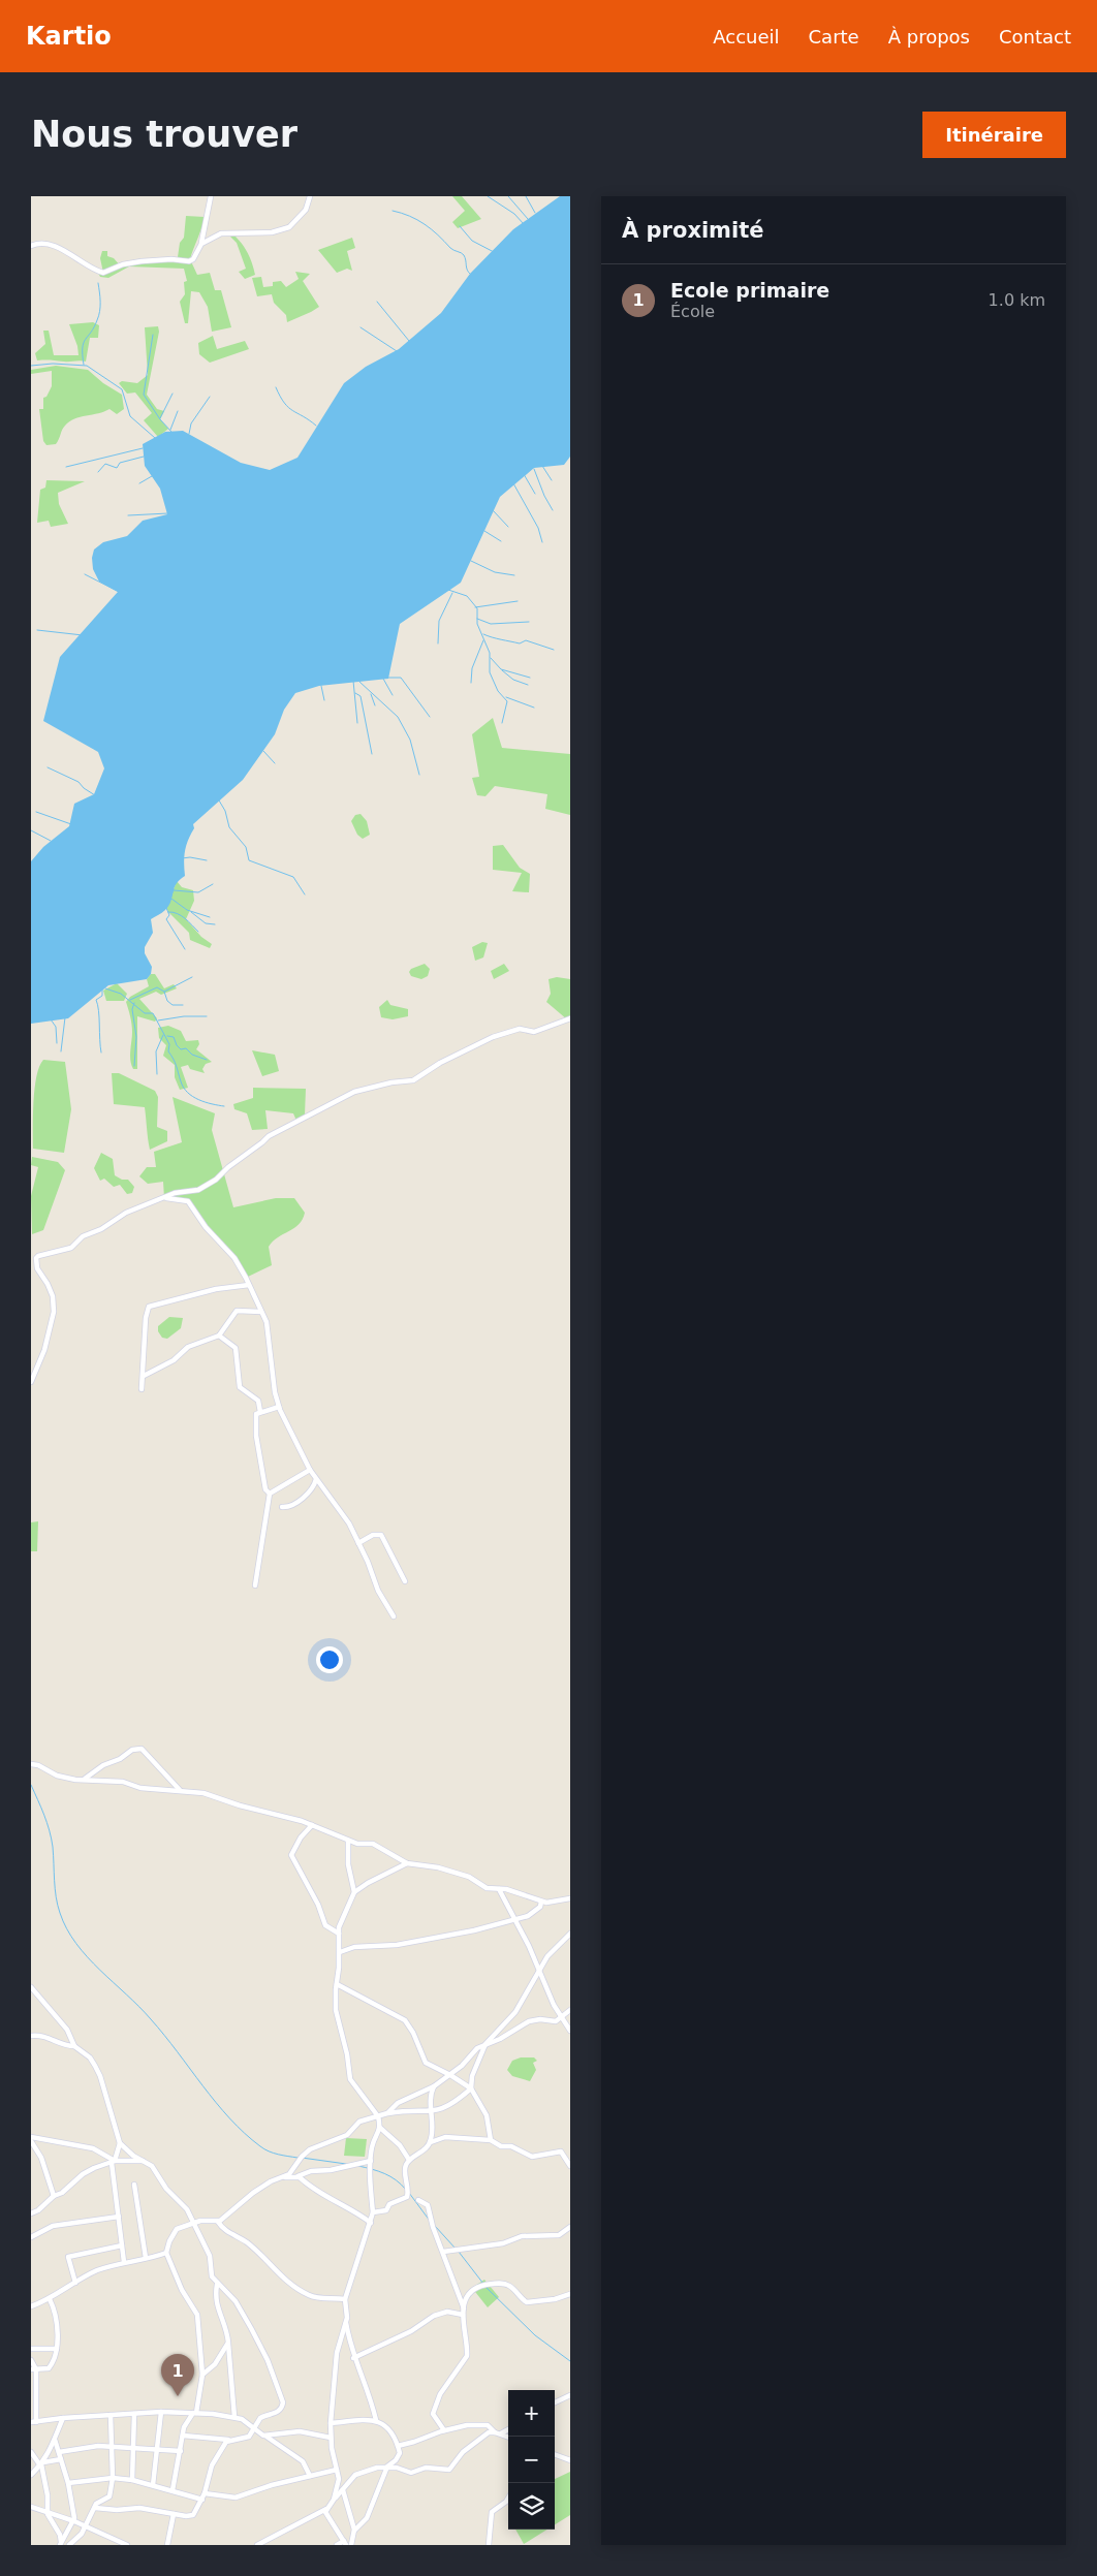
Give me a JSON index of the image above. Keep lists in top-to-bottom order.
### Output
{
  "page": {
    "header": "Kartio",
    "nav": [
      "Accueil",
      "Carte",
      "À propos",
      "Contact"
    ],
    "buttons": "Itinéraire",
    "title": "Nous trouver",
    "heading": "À proximité",
    "list": [
      {
        "mark": "1",
        "name": "Ecole primaire",
        "note": "École",
        "value": "1.0 km"
      }
    ],
    "pins": "1",
    "map_buttons": ["+", "−"]
  }
}
